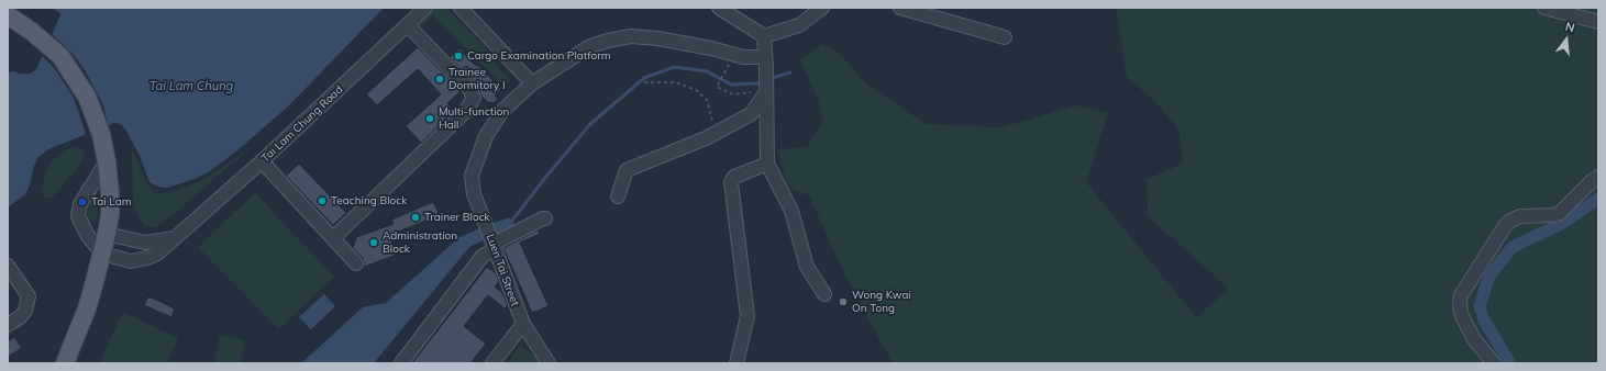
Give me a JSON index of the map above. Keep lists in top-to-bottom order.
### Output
{
  "streets": {
    "street": ["Tai Lam Chung Road", "Luen Tai Street"]
  },
  "water": ["Tai Lam Chung"],
  "places": [
    "Cargo Examination Platform",
    "Trainee Dormitory I",
    "Multi-function Hall",
    "Teaching Block",
    "Tai Lam",
    "Trainer Block",
    "Administration Block",
    "Wong Kwai On Tong"
  ],
  "north": "top"
}
